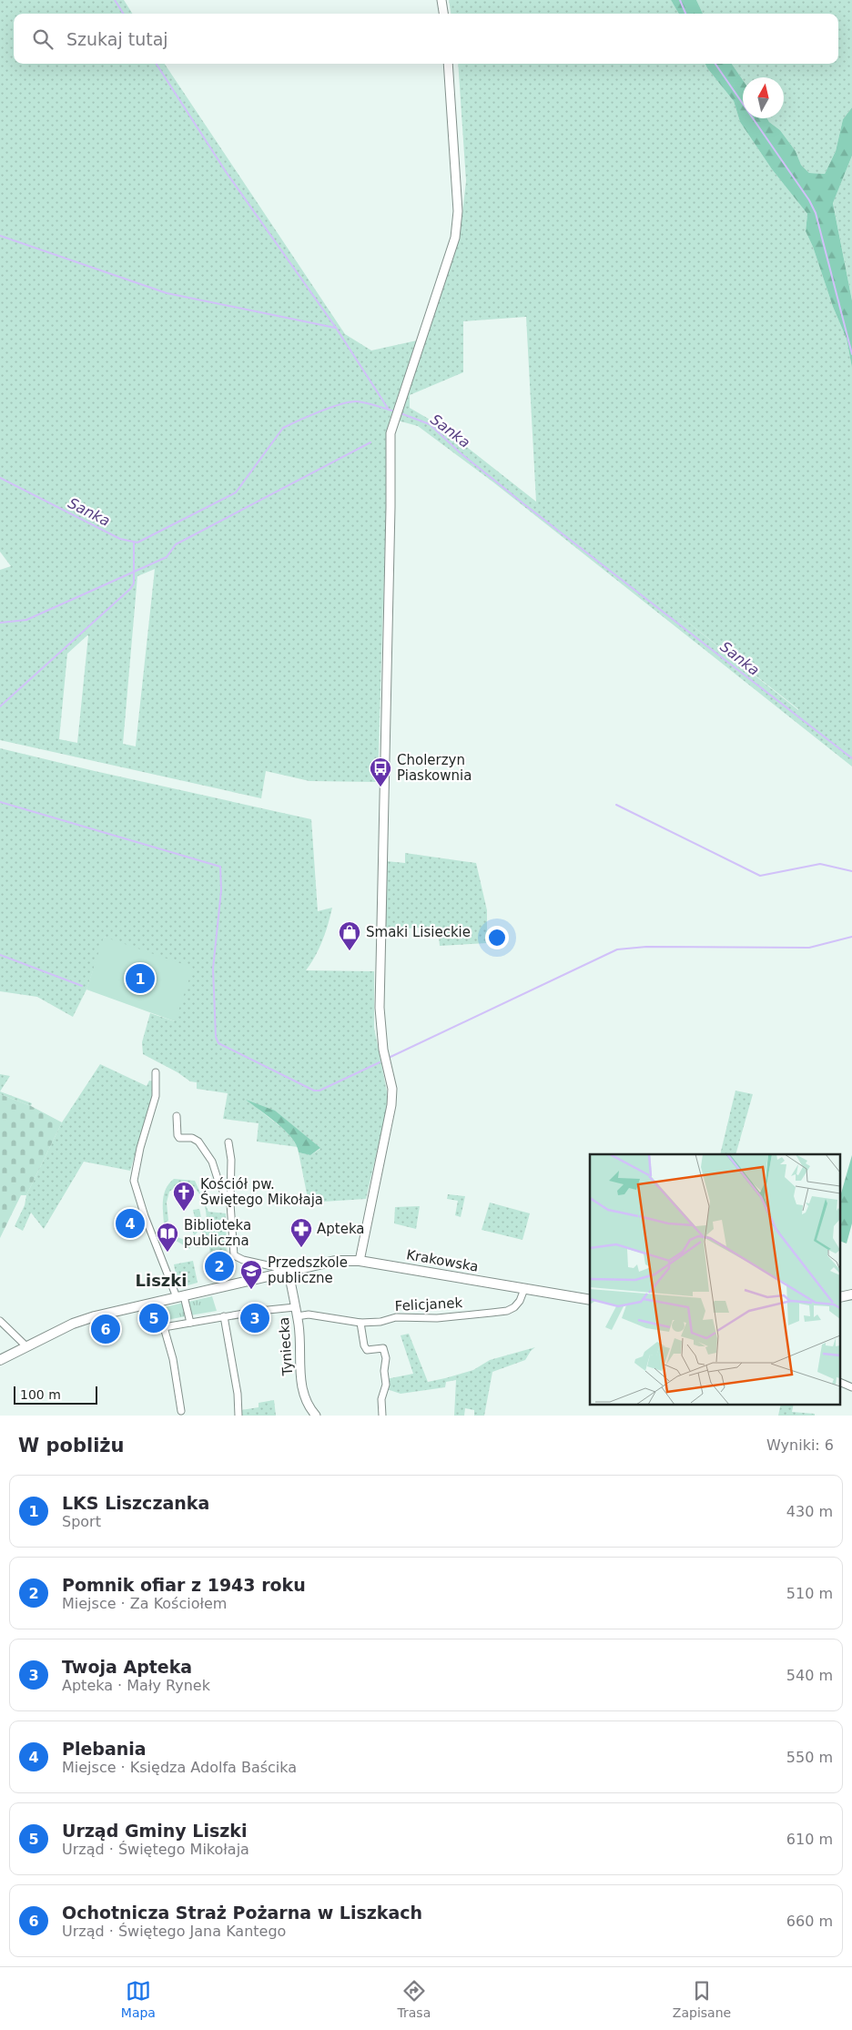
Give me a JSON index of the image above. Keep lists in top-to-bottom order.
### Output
{
  "streets": {
    "main road": ["Krakowska"],
    "street": ["Felicjanek", "Tyniecka"]
  },
  "crossings": [
    ["Krakowska", "Felicjanek"],
    ["Krakowska", "Tyniecka"],
    ["Felicjanek", "Tyniecka"]
  ],
  "districts": ["Liszki"],
  "water": ["Sanka"],
  "places": {
    "bus stop": ["Cholerzyn Piaskownia"],
    "shop": ["Smaki Lisieckie"],
    "church": ["Kościół pw. Świętego Mikołaja"],
    "pharmacy": ["Apteka"],
    "library": ["Biblioteka publiczna"],
    "school or university": ["Przedszkole publiczne"]
  },
  "scale_bar": "100 m",
  "north": "top",
  "page": {
    "search": "Szukaj tutaj",
    "pins": [
      "1",
      "4",
      "2",
      "3",
      "5",
      "6"
    ],
    "scale": "100 m",
    "heading": ["W pobliżu", "Wyniki: 6"],
    "list": [
      {
        "mark": "1",
        "name": "LKS Liszczanka",
        "note": "Sport",
        "value": "430 m"
      },
      {
        "mark": "2",
        "name": "Pomnik ofiar z 1943 roku",
        "note": "Miejsce · Za Kościołem",
        "value": "510 m"
      },
      {
        "mark": "3",
        "name": "Twoja Apteka",
        "note": "Apteka · Mały Rynek",
        "value": "540 m"
      },
      {
        "mark": "4",
        "name": "Plebania",
        "note": "Miejsce · Księdza Adolfa Baścika",
        "value": "550 m"
      },
      {
        "mark": "5",
        "name": "Urząd Gminy Liszki",
        "note": "Urząd · Świętego Mikołaja",
        "value": "610 m"
      },
      {
        "mark": "6",
        "name": "Ochotnicza Straż Pożarna w Liszkach",
        "note": "Urząd · Świętego Jana Kantego",
        "value": "660 m"
      }
    ],
    "nav": ["Mapa", "Trasa", "Zapisane"]
  }
}
